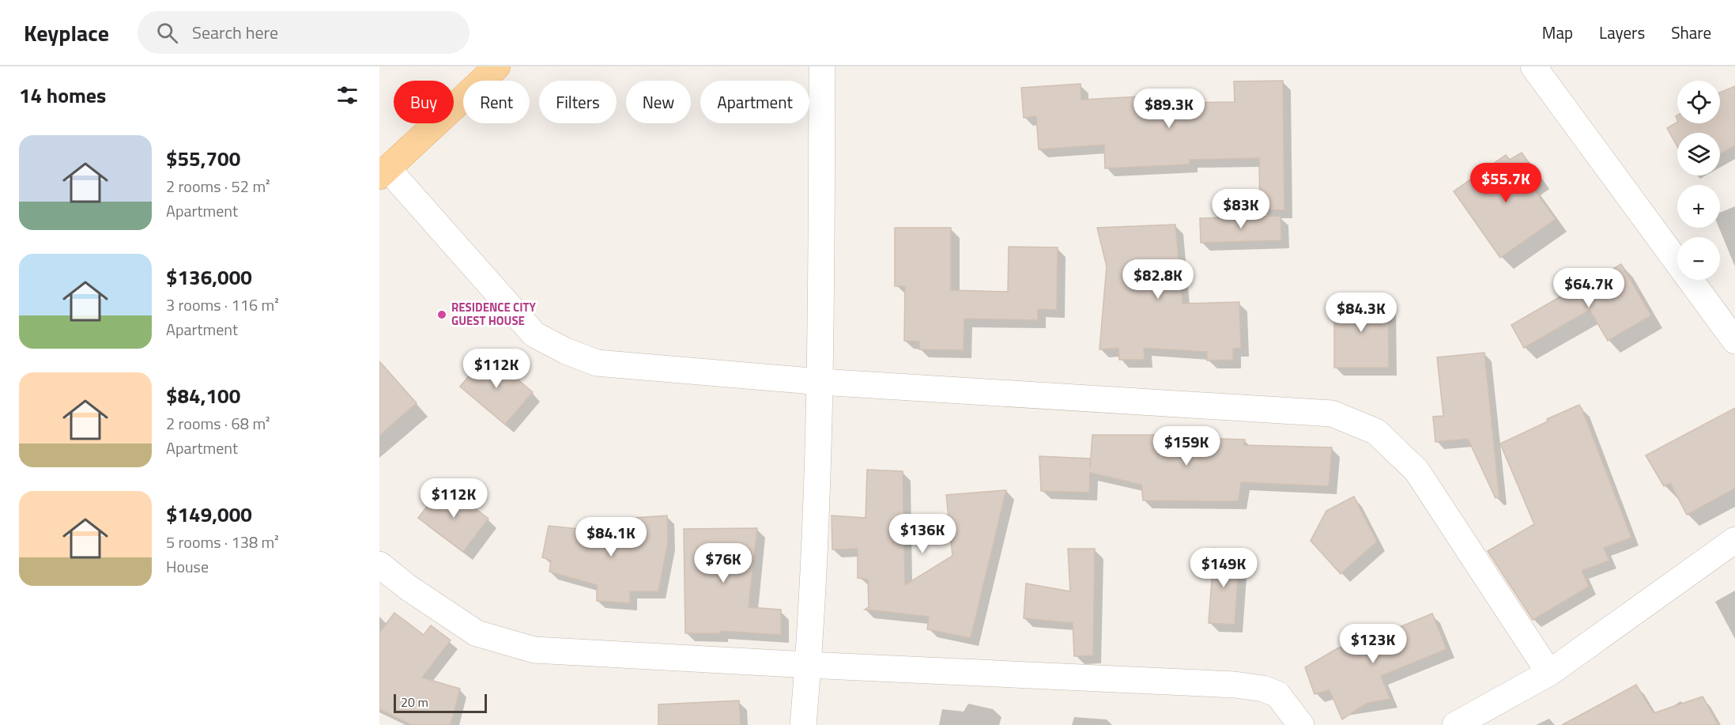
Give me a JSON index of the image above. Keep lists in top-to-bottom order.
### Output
{
  "places": ["RESIDENCE CITY GUEST HOUSE"],
  "scale_bar": "20 m",
  "page": {
    "header": "Keyplace",
    "search": "Search here",
    "nav": ["Map", "Layers", "Share"],
    "heading": "14 homes",
    "map_buttons": ["+", "−"],
    "chip": [
      "Buy",
      "Rent",
      "Filters",
      "New",
      "Apartment"
    ],
    "price": [
      "$89.3K",
      "$55.7K",
      "$83K",
      "$82.8K",
      "$64.7K",
      "$84.3K",
      "$112K",
      "$159K",
      "$112K",
      "$136K",
      "$84.1K",
      "$76K",
      "$149K",
      "$123K"
    ],
    "list": [
      {
        "name": "$55,700",
        "note": "2 rooms · 52 m² · Apartment"
      },
      {
        "name": "$136,000",
        "note": "3 rooms · 116 m² · Apartment"
      },
      {
        "name": "$84,100",
        "note": "2 rooms · 68 m² · Apartment"
      },
      {
        "name": "$149,000",
        "note": "5 rooms · 138 m² · House"
      }
    ],
    "scale": "20 m"
  }
}
